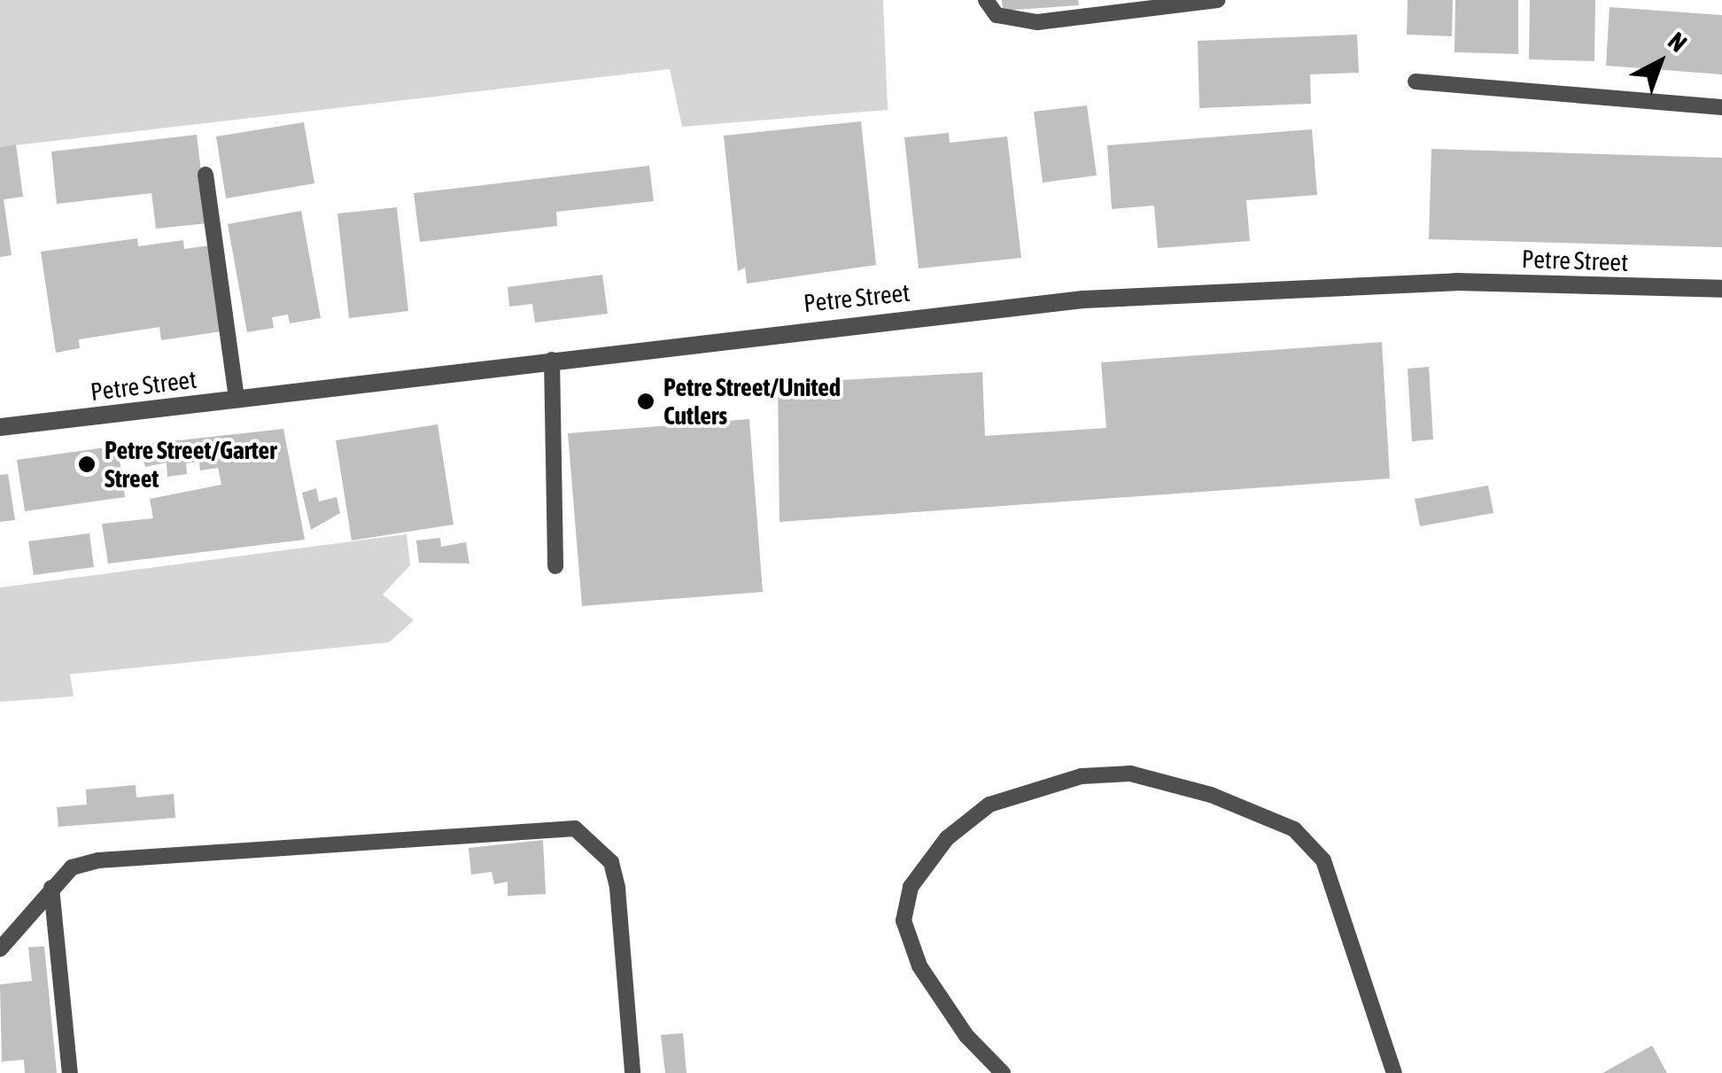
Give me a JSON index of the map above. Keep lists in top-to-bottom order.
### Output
{
  "streets": {
    "street": ["Petre Street"]
  },
  "places": ["Petre Street/United Cutlers", "Petre Street/Garter Street"],
  "north": "top right"
}
